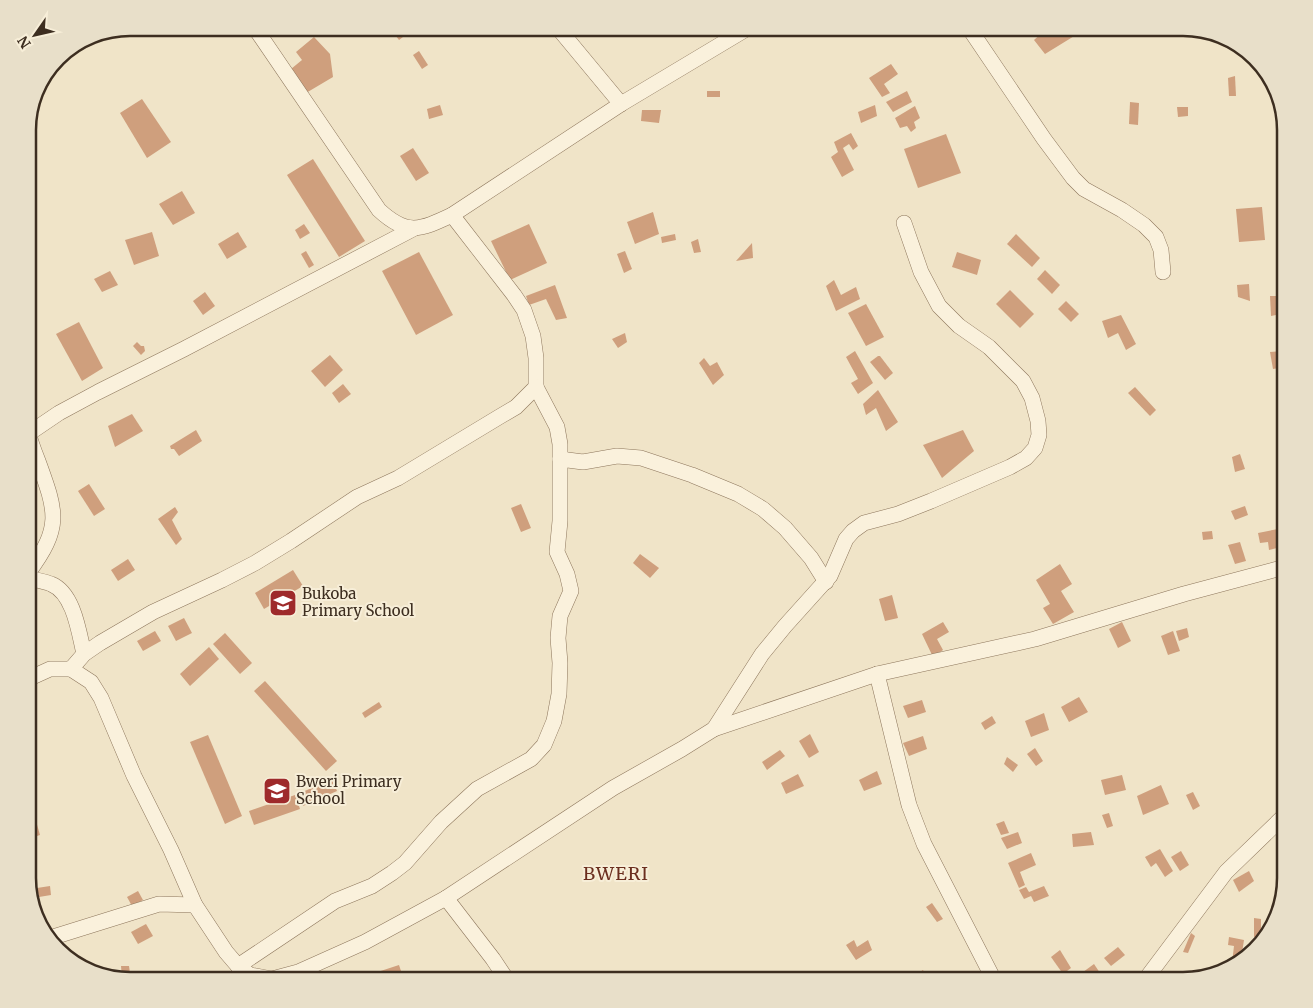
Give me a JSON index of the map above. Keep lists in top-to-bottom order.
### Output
{
  "districts": ["BWERI"],
  "places": {
    "school or university": ["Bukoba Primary School", "Bweri Primary School"]
  },
  "north": "bottom left"
}
